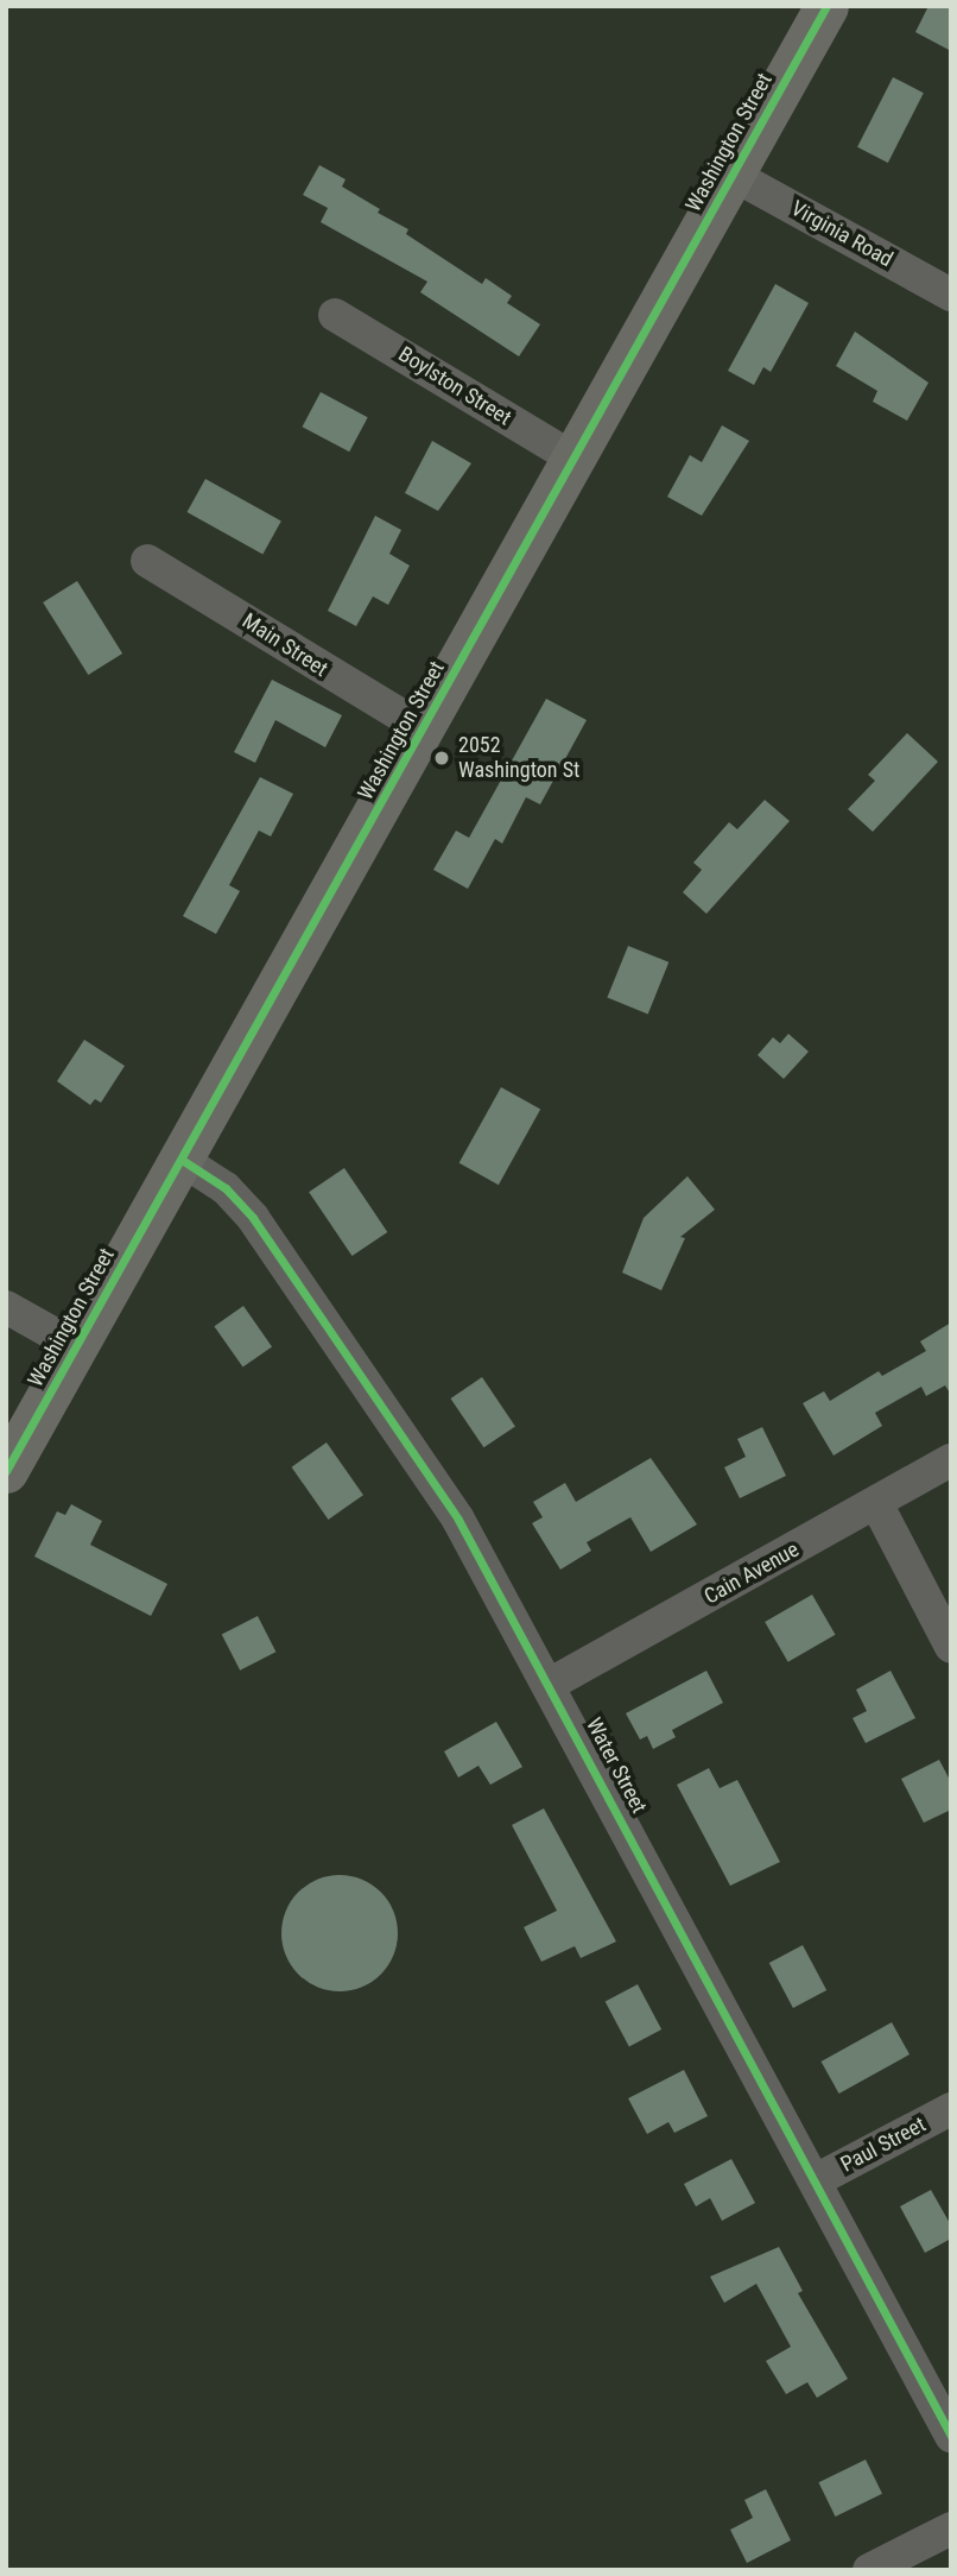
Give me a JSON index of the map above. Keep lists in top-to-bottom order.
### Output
{
  "streets": {
    "main road": ["Washington Street"],
    "street": [
      "Virginia Road",
      "Boylston Street",
      "Main Street",
      "Cain Avenue",
      "Water Street",
      "Paul Street"
    ]
  },
  "crossings": [
    ["Washington Street", "Virginia Road"],
    ["Washington Street", "Boylston Street"],
    ["Washington Street", "Main Street"],
    ["Washington Street", "Water Street"],
    ["Cain Avenue", "Water Street"],
    ["Water Street", "Paul Street"]
  ],
  "places": ["2052 Washington St"]
}
